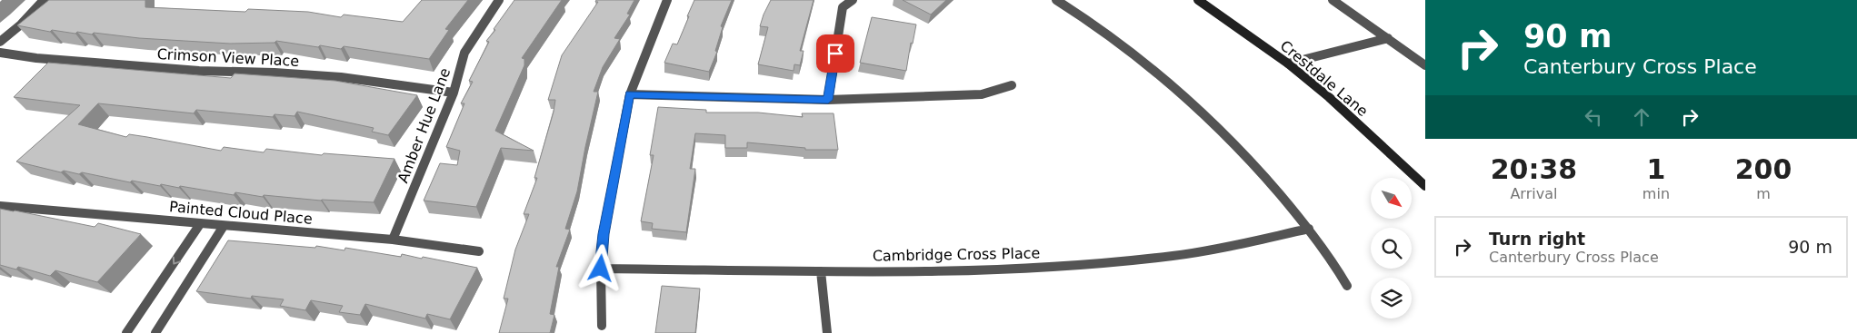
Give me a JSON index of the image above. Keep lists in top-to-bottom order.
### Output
{
  "streets": {
    "street": [
      "Crimson View Place",
      "Crestdale Lane",
      "Amber Hue Lane",
      "Painted Cloud Place",
      "Cambridge Cross Place"
    ]
  },
  "crossings": [
    ["Crimson View Place", "Amber Hue Lane"],
    ["Amber Hue Lane", "Painted Cloud Place"]
  ],
  "north": "bottom right",
  "page": {
    "turn": ["90 m", "Canterbury Cross Place"],
    "eta": [
      "20:38",
      "Arrival",
      "1",
      "min",
      "200",
      "m"
    ],
    "list": [
      {
        "name": "Turn right",
        "note": "Canterbury Cross Place",
        "value": "90 m"
      }
    ]
  }
}
